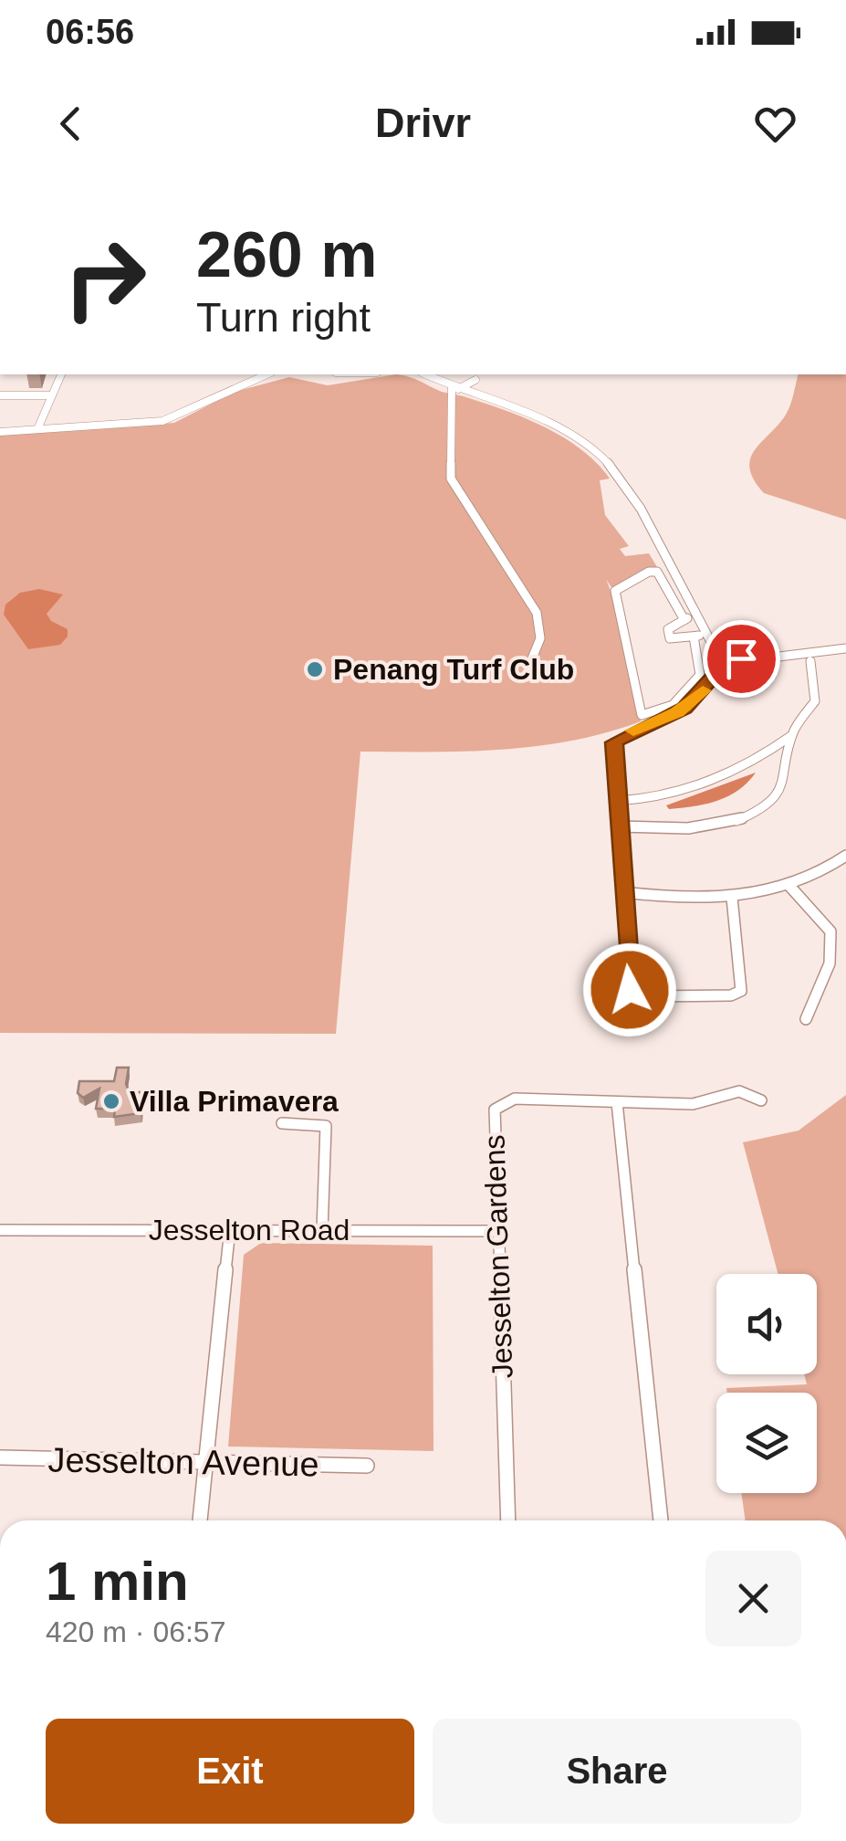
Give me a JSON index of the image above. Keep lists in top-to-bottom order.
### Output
{
  "streets": {
    "street": ["Jesselton Road", "Jesselton Gardens", "Jesselton Avenue"]
  },
  "crossings": [
    ["Jesselton Road", "Jesselton Gardens"]
  ],
  "places": ["Penang Turf Club", "Villa Primavera"],
  "page": {
    "status": "06:56",
    "header": "Drivr",
    "turn": ["260 m", "Turn right"],
    "heading": ["1 min", "420 m · 06:57"],
    "buttons": ["Exit", "Share"]
  }
}
